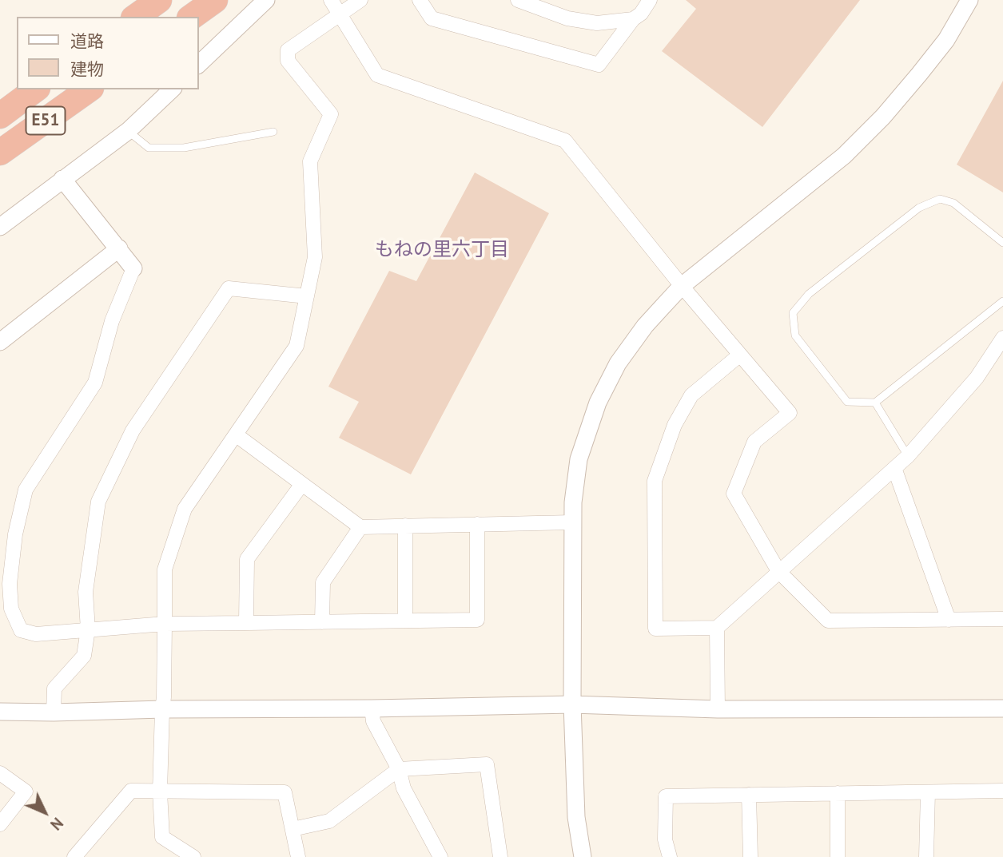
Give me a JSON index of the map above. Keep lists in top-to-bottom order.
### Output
{
  "streets": {
    "highway": ["E51"]
  },
  "districts": ["もねの里六丁目"],
  "legend": ["道路", "建物"],
  "north": "bottom right"
}
